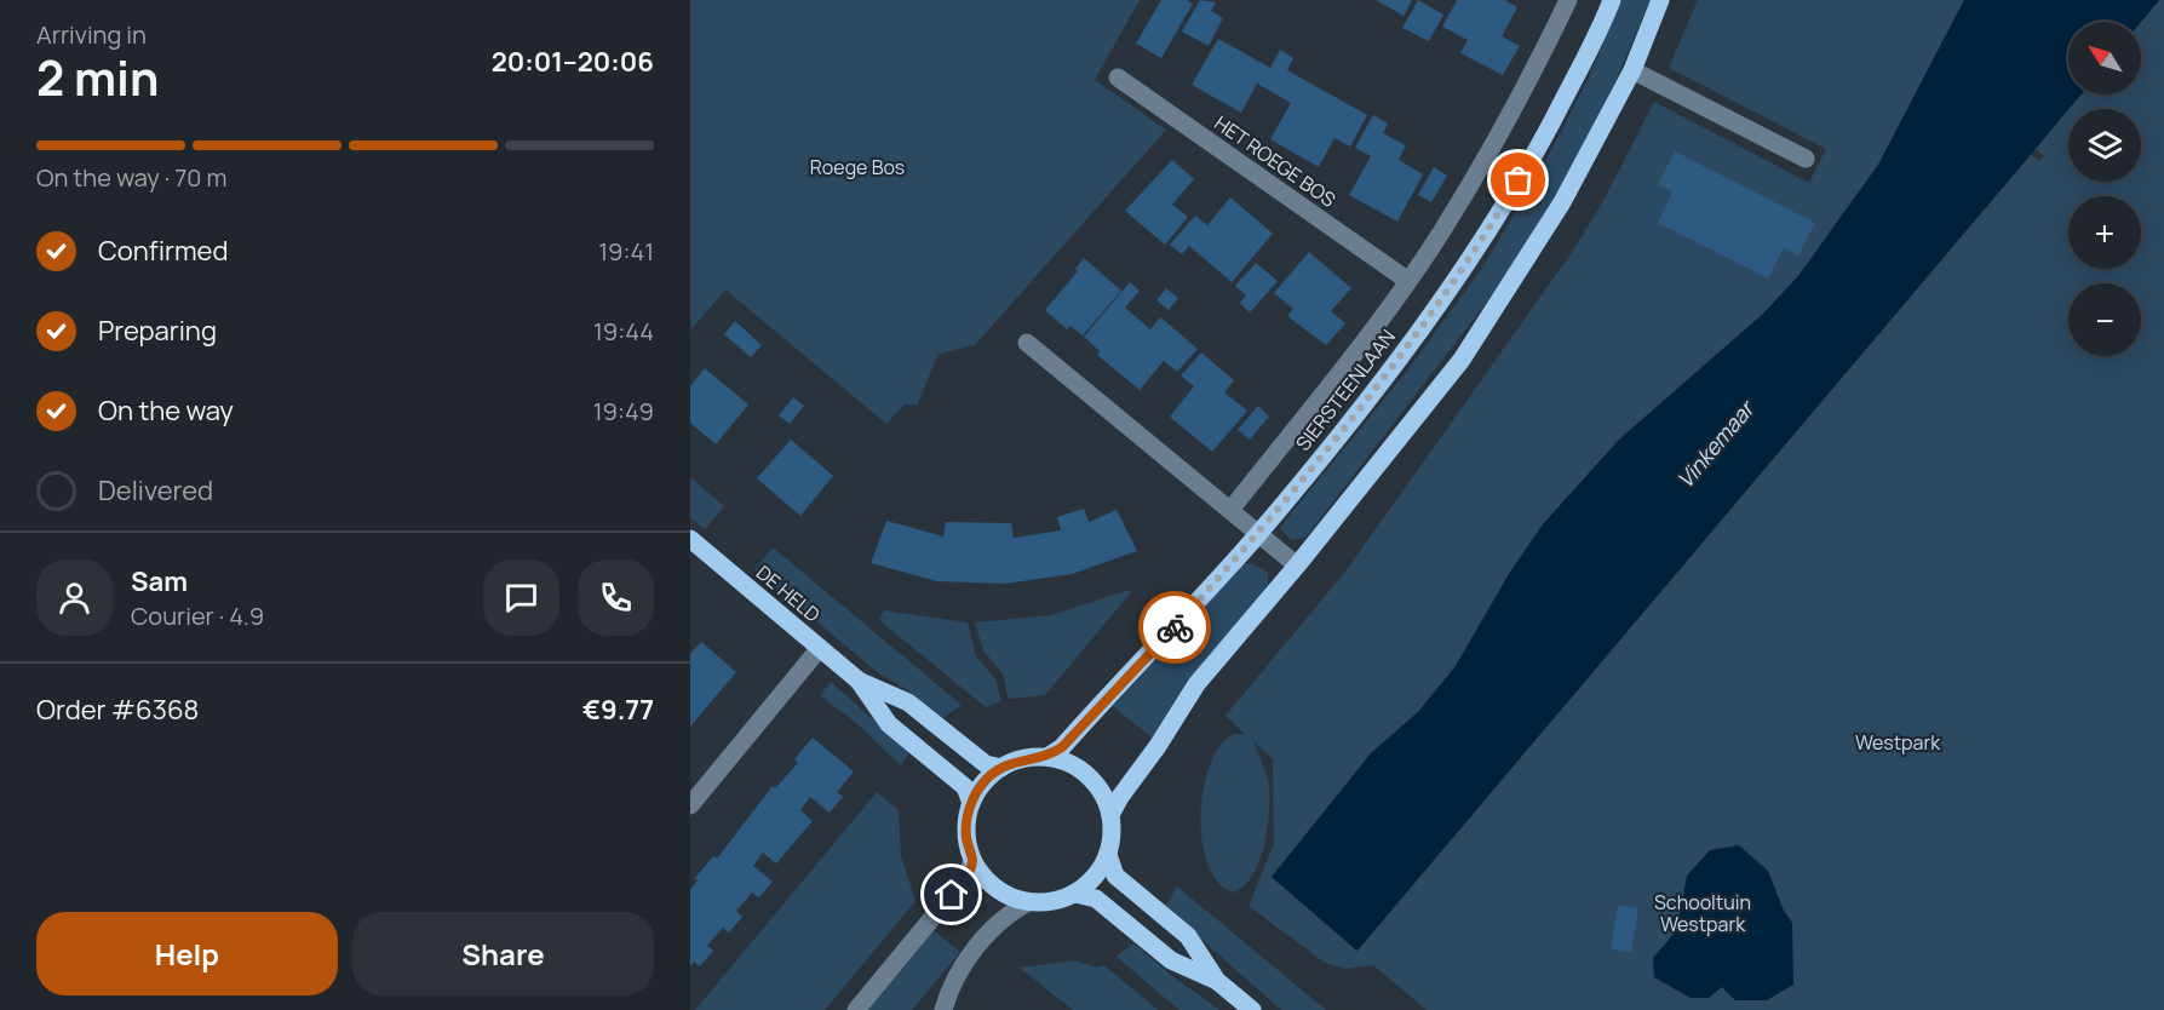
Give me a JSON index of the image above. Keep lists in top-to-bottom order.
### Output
{
  "streets": {
    "main road": ["SIERSTEENLAAN", "DE HELD"],
    "street": ["HET ROEGE BOS"]
  },
  "crossings": [
    ["HET ROEGE BOS", "SIERSTEENLAAN"],
    ["SIERSTEENLAAN", "DE HELD"]
  ],
  "water": ["Vinkemaar"],
  "parks": ["Roege Bos", "Westpark", "Schooltuin Westpark"],
  "north": "top left",
  "page": {
    "heading": ["2 min", "Arriving in", "20:01–20:06"],
    "panel": [
      "Sam",
      "Courier · 4.9",
      "Order #6368",
      "€9.77"
    ],
    "map_buttons": ["+", "−"],
    "bar": "On the way · 70 m",
    "list": [
      ["Confirmed", "19:41"],
      ["Preparing", "19:44"],
      ["On the way", "19:49"],
      "Delivered"
    ],
    "buttons": ["Help", "Share"]
  }
}
